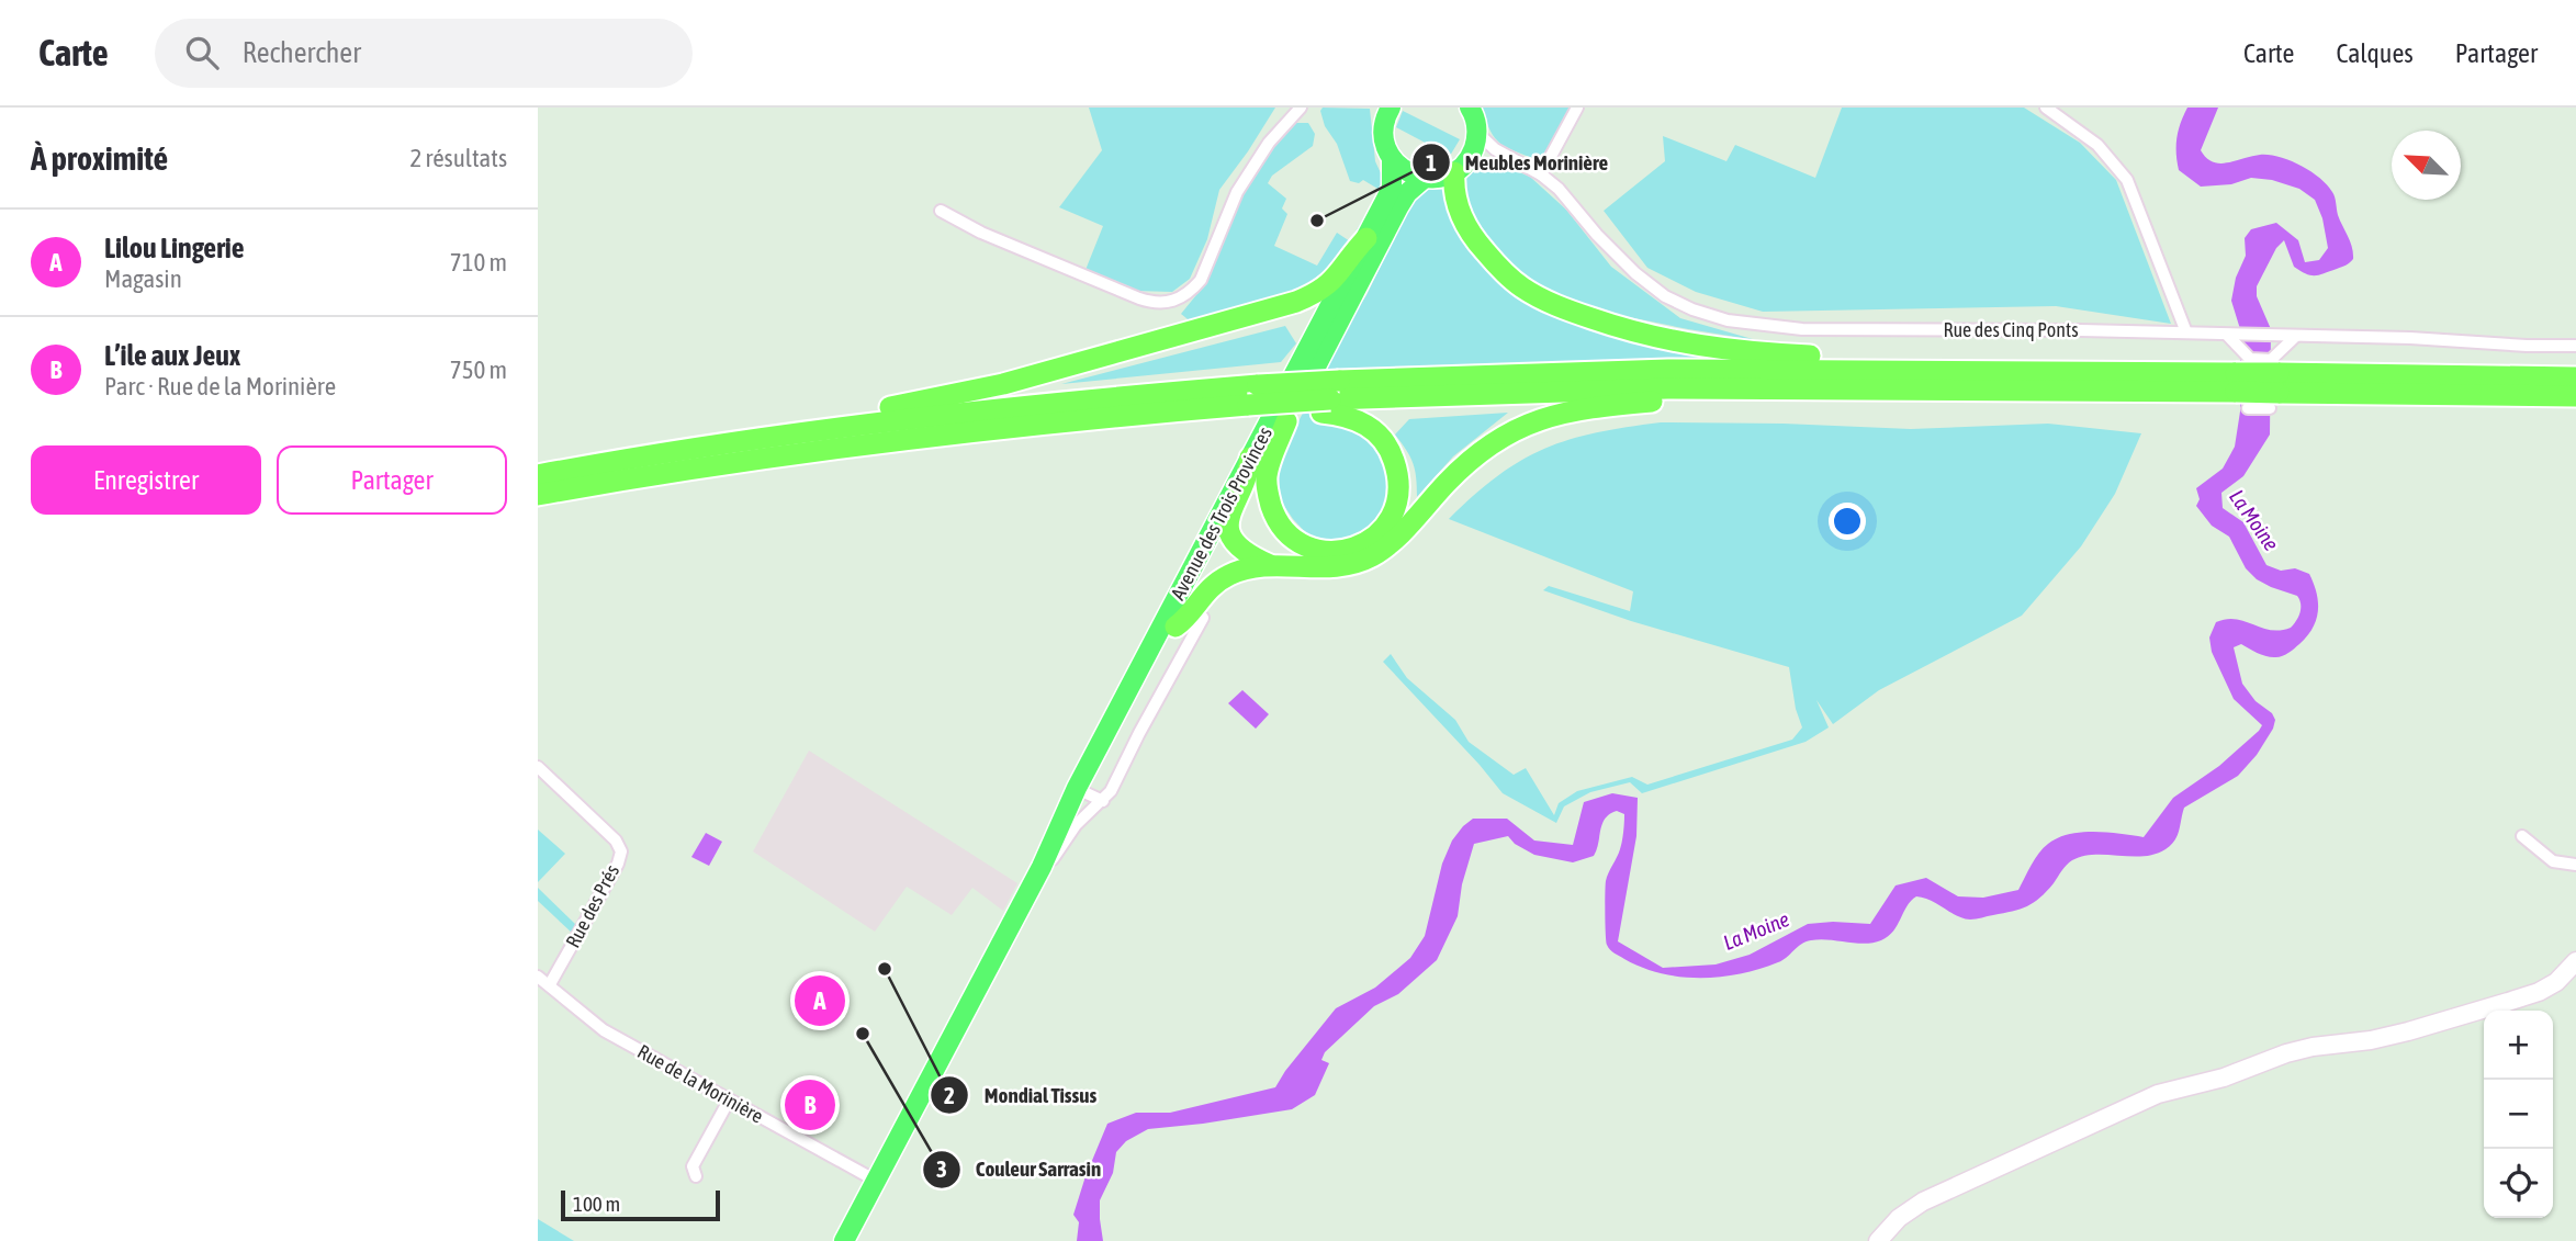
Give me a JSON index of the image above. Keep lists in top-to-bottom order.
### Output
{
  "streets": {
    "main road": ["Avenue des Trois Provinces"],
    "street": ["Rue des Cinq Ponts", "Rue des Prés", "Rue de la Morinière"]
  },
  "crossings": [
    ["Avenue des Trois Provinces", "Rue de la Morinière"],
    ["Rue des Prés", "Rue de la Morinière"]
  ],
  "water": ["La Moine"],
  "places": ["Meubles Morinière", "Mondial Tissus", "Couleur Sarrasin"],
  "scale_bar": "100 m",
  "north": "top left",
  "page": {
    "header": "Carte",
    "search": "Rechercher",
    "nav": ["Carte", "Calques", "Partager"],
    "heading": ["À proximité", "2 résultats"],
    "list": [
      {
        "mark": "A",
        "name": "Lilou Lingerie",
        "note": "Magasin",
        "value": "710 m"
      },
      {
        "mark": "B",
        "name": "L’ile aux Jeux",
        "note": "Parc · Rue de la Morinière",
        "value": "750 m"
      }
    ],
    "buttons": ["Enregistrer", "Partager"],
    "pins": ["A", "B"],
    "map_buttons": ["+", "−"],
    "scale": "100 m"
  }
}
